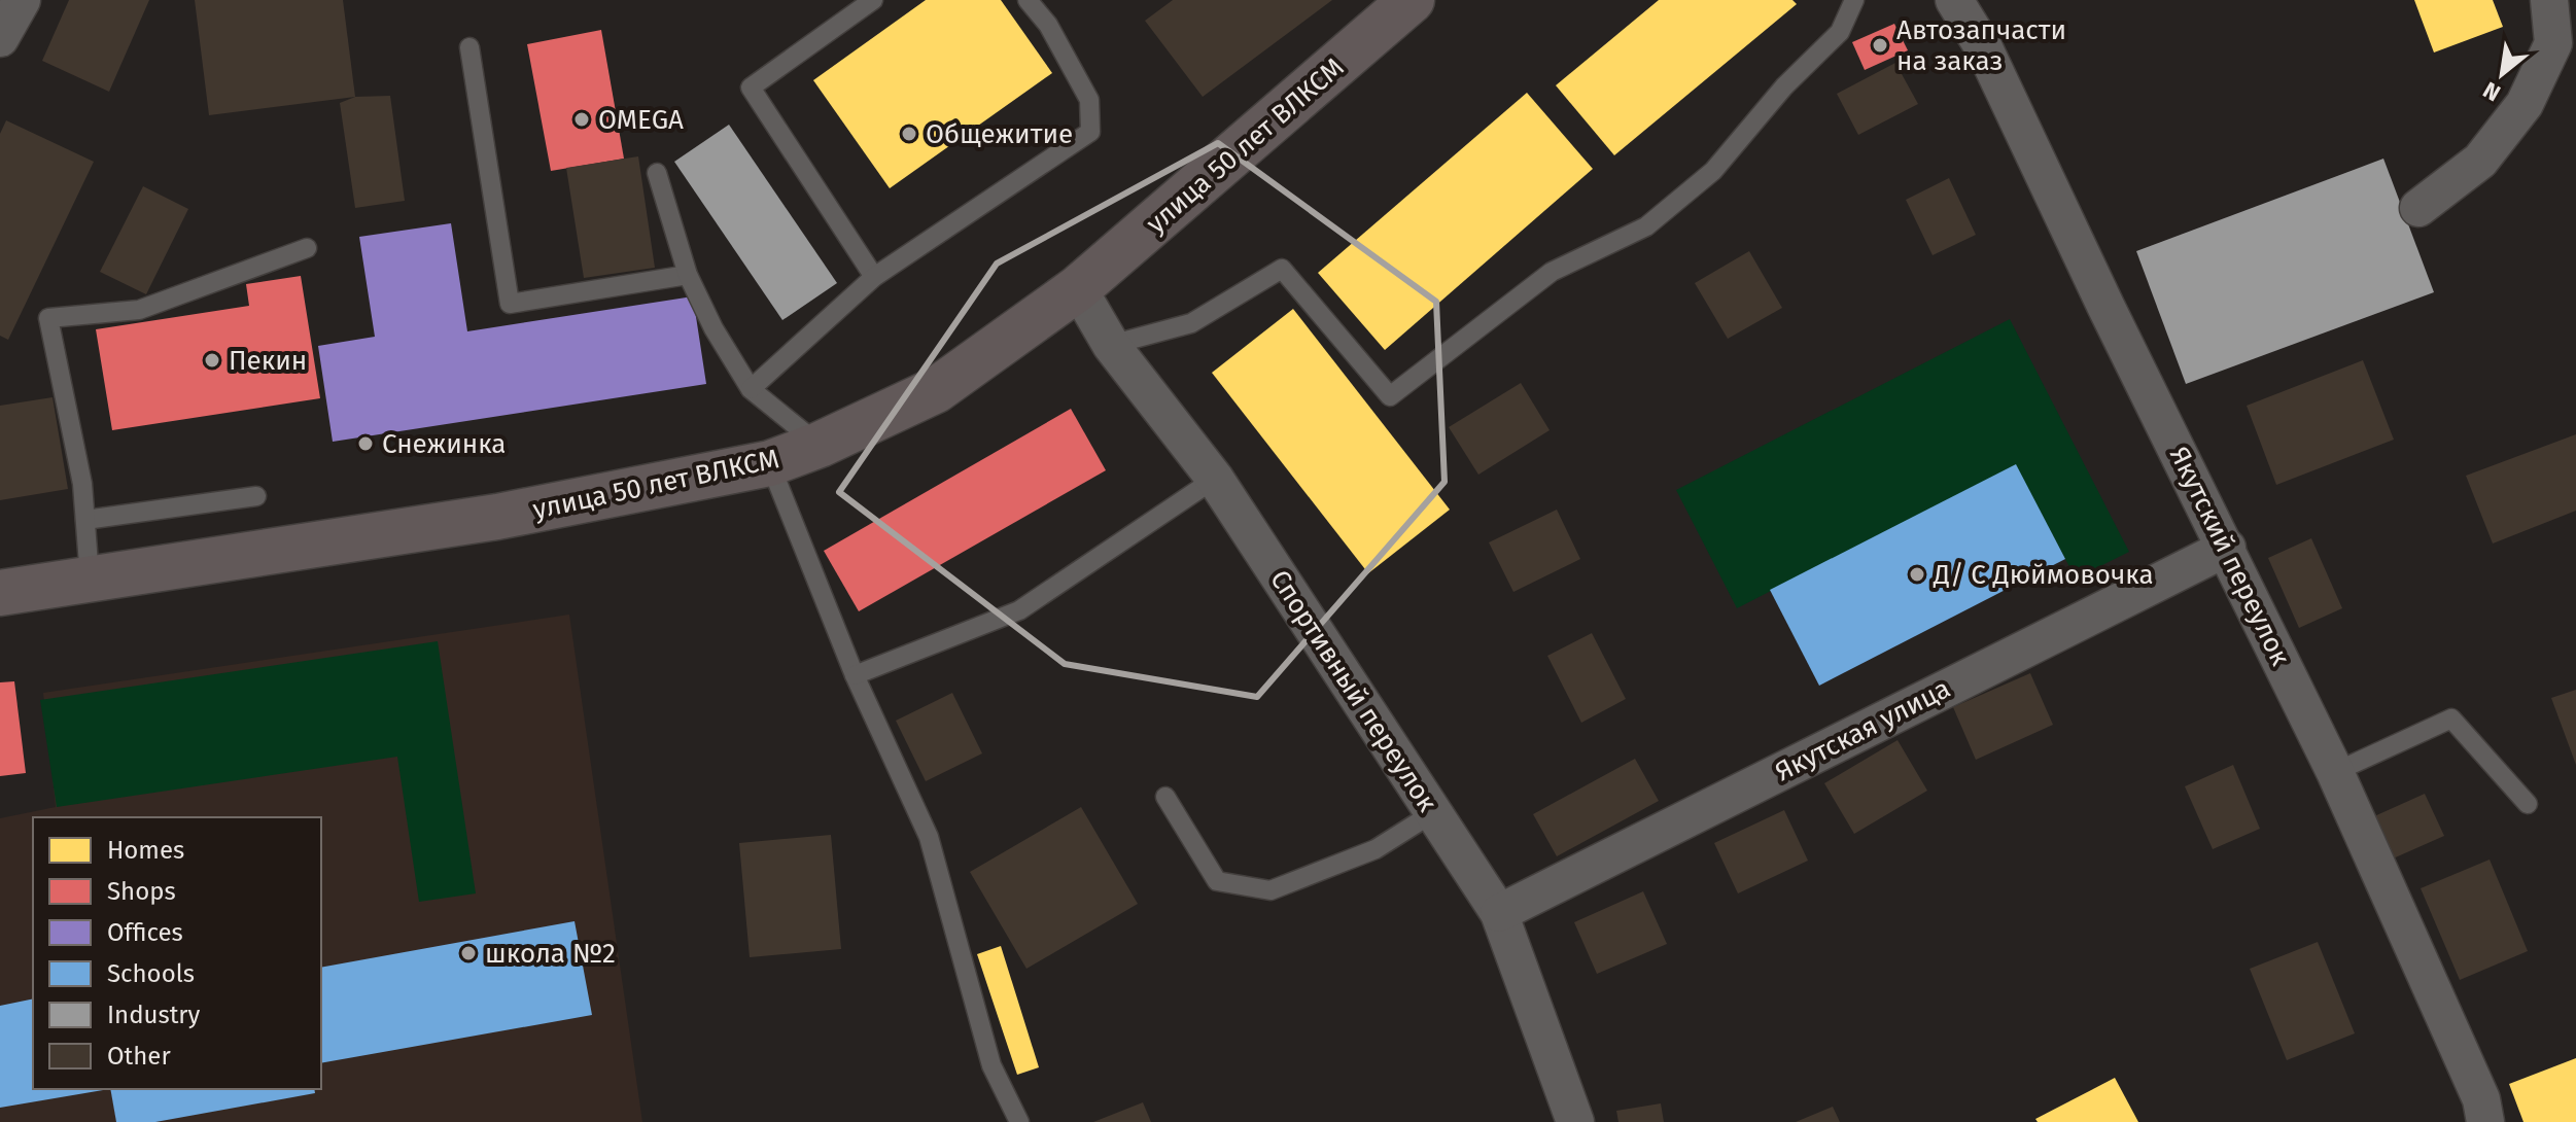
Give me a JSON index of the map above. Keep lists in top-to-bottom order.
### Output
{
  "streets": {
    "main road": ["улица 50 лет ВЛКСМ"],
    "street": ["Якутский переулок", "Спортивный переулок", "Якутская улица"]
  },
  "crossings": [
    ["улица 50 лет ВЛКСМ", "Спортивный переулок"],
    ["Якутский переулок", "Якутская улица"],
    ["Спортивный переулок", "Якутская улица"]
  ],
  "places": [
    "Автозапчасти на заказ",
    "OMEGA",
    "Общежитие",
    "Пекин",
    "Снежинка",
    "Д/ С Дюймовочка",
    "школа №2"
  ],
  "legend": [
    "Homes",
    "Shops",
    "Offices",
    "Schools",
    "Industry",
    "Other"
  ],
  "north": "bottom left"
}
